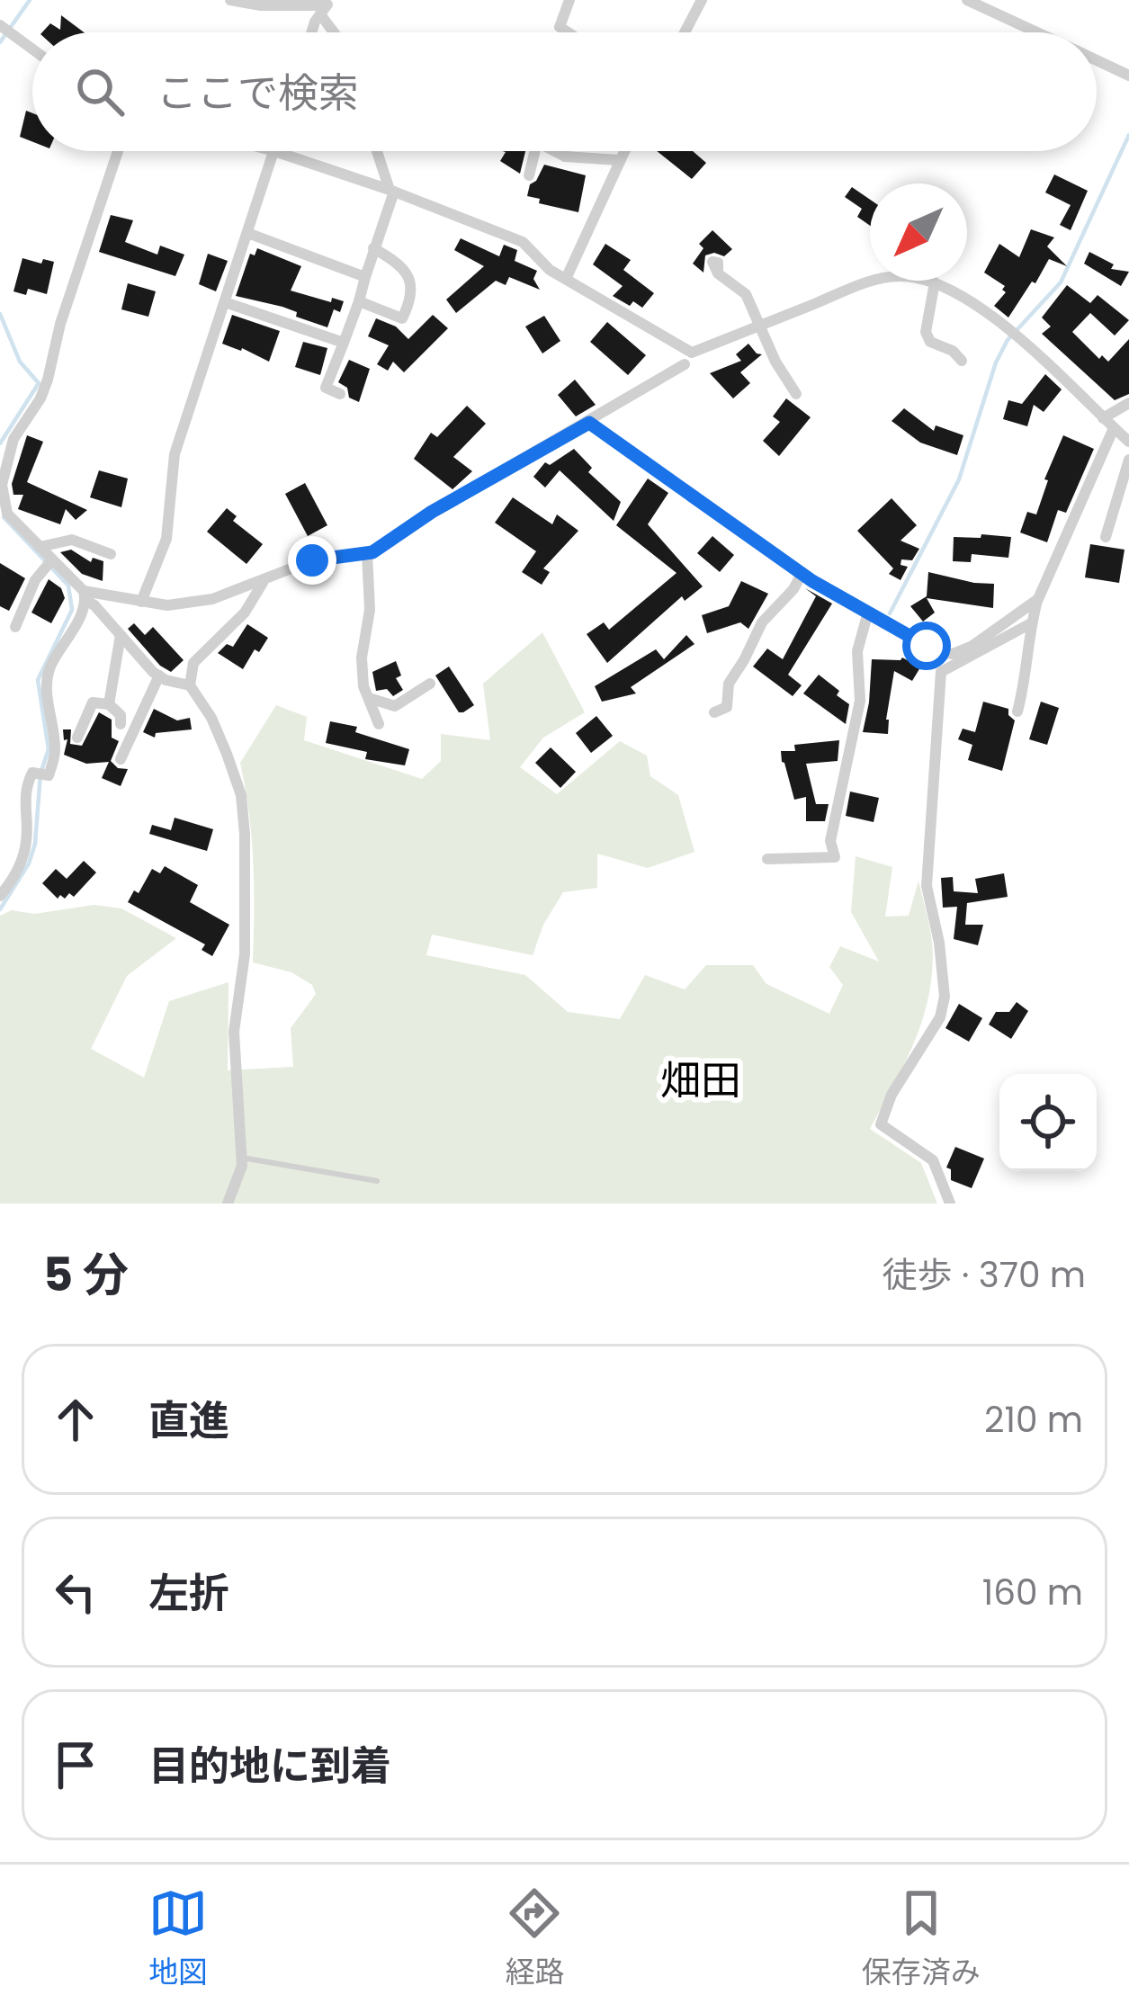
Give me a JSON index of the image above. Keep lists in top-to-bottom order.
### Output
{
  "districts": ["畑田"],
  "north": "bottom left",
  "page": {
    "search": "ここで検索",
    "heading": ["5 分", "徒歩 · 370 m"],
    "list": [
      ["直進", "210 m"],
      ["左折", "160 m"],
      "目的地に到着"
    ],
    "nav": ["地図", "経路", "保存済み"]
  }
}
